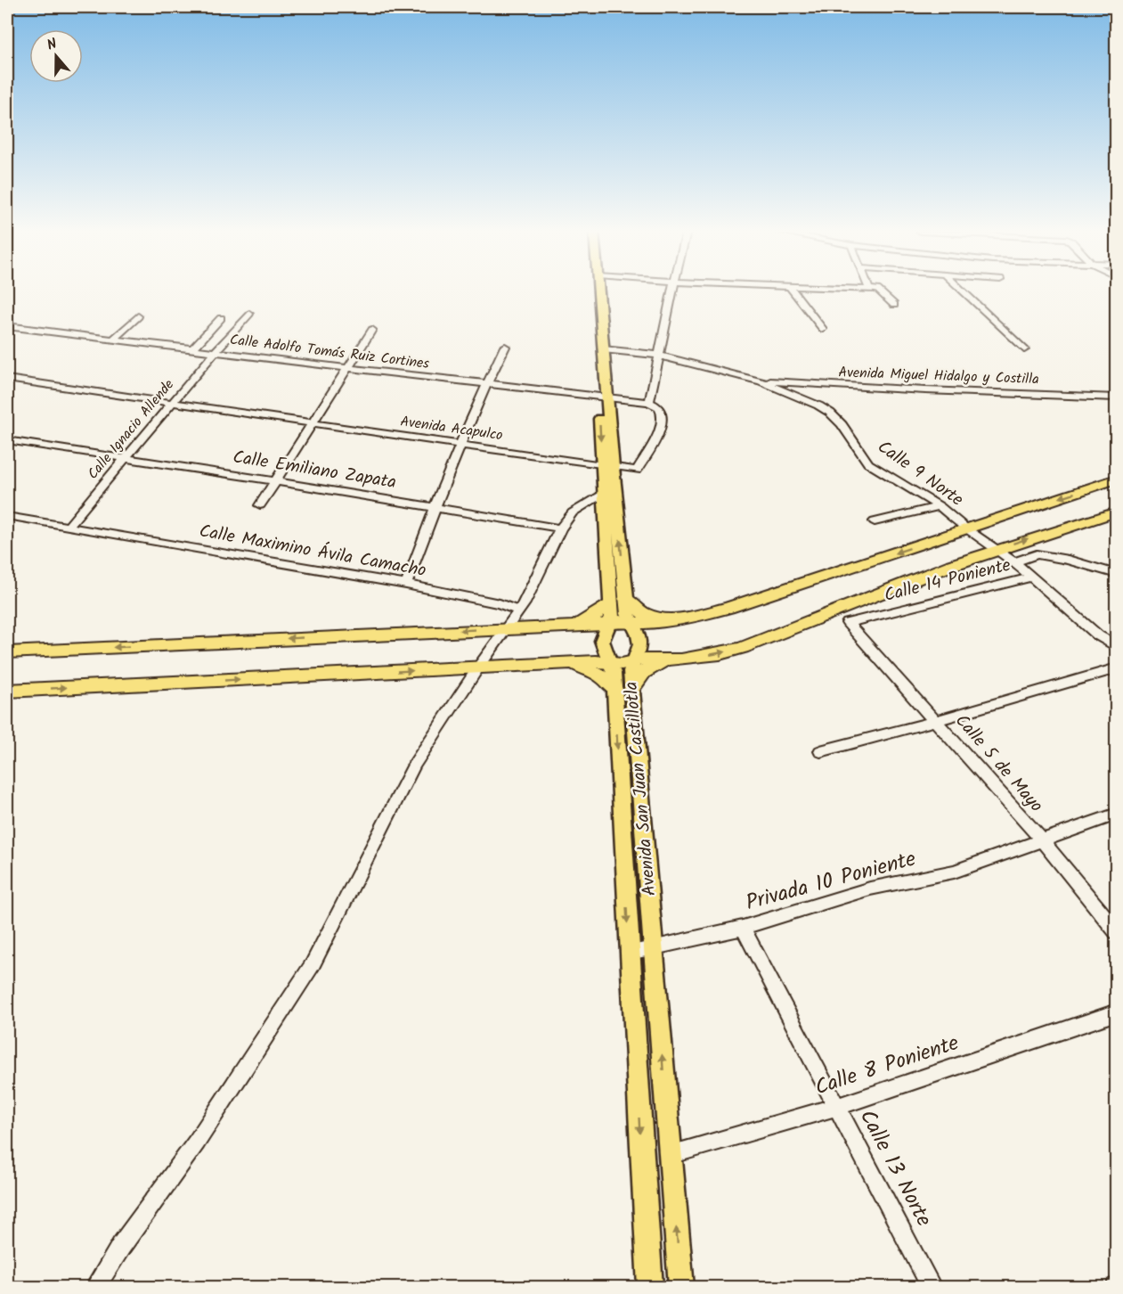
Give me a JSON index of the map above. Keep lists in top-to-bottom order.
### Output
{
  "streets": {
    "main road": ["Avenida San Juan Castillotla"],
    "street": [
      "Calle Adolfo Tomás Ruiz Cortines",
      "Avenida Miguel Hidalgo y Costilla",
      "Avenida Acapulco",
      "Calle Ignacio Allende",
      "Calle Emiliano Zapata",
      "Calle 9 Norte",
      "Calle Maximino Ávila Camacho",
      "Calle 14 Poniente",
      "Calle 5 de Mayo",
      "Privada 10 Poniente",
      "Calle 8 Poniente",
      "Calle 13 Norte"
    ]
  },
  "crossings": [
    ["Calle Adolfo Tomás Ruiz Cortines", "Avenida Acapulco"],
    ["Calle Adolfo Tomás Ruiz Cortines", "Calle Ignacio Allende"],
    ["Calle Adolfo Tomás Ruiz Cortines", "Avenida San Juan Castillotla"],
    ["Avenida Miguel Hidalgo y Costilla", "Calle 9 Norte"],
    ["Avenida Acapulco", "Calle Ignacio Allende"],
    ["Avenida Acapulco", "Avenida San Juan Castillotla"],
    ["Calle Ignacio Allende", "Calle Emiliano Zapata"],
    ["Calle Ignacio Allende", "Calle Maximino Ávila Camacho"],
    ["Calle 9 Norte", "Calle 14 Poniente"],
    ["Calle 9 Norte", "Avenida San Juan Castillotla"],
    ["Calle 14 Poniente", "Calle 5 de Mayo"],
    ["Calle 5 de Mayo", "Privada 10 Poniente"],
    ["Avenida San Juan Castillotla", "Privada 10 Poniente"],
    ["Avenida San Juan Castillotla", "Calle 8 Poniente"],
    ["Privada 10 Poniente", "Calle 13 Norte"],
    ["Calle 8 Poniente", "Calle 13 Norte"]
  ],
  "north": "top"
}
